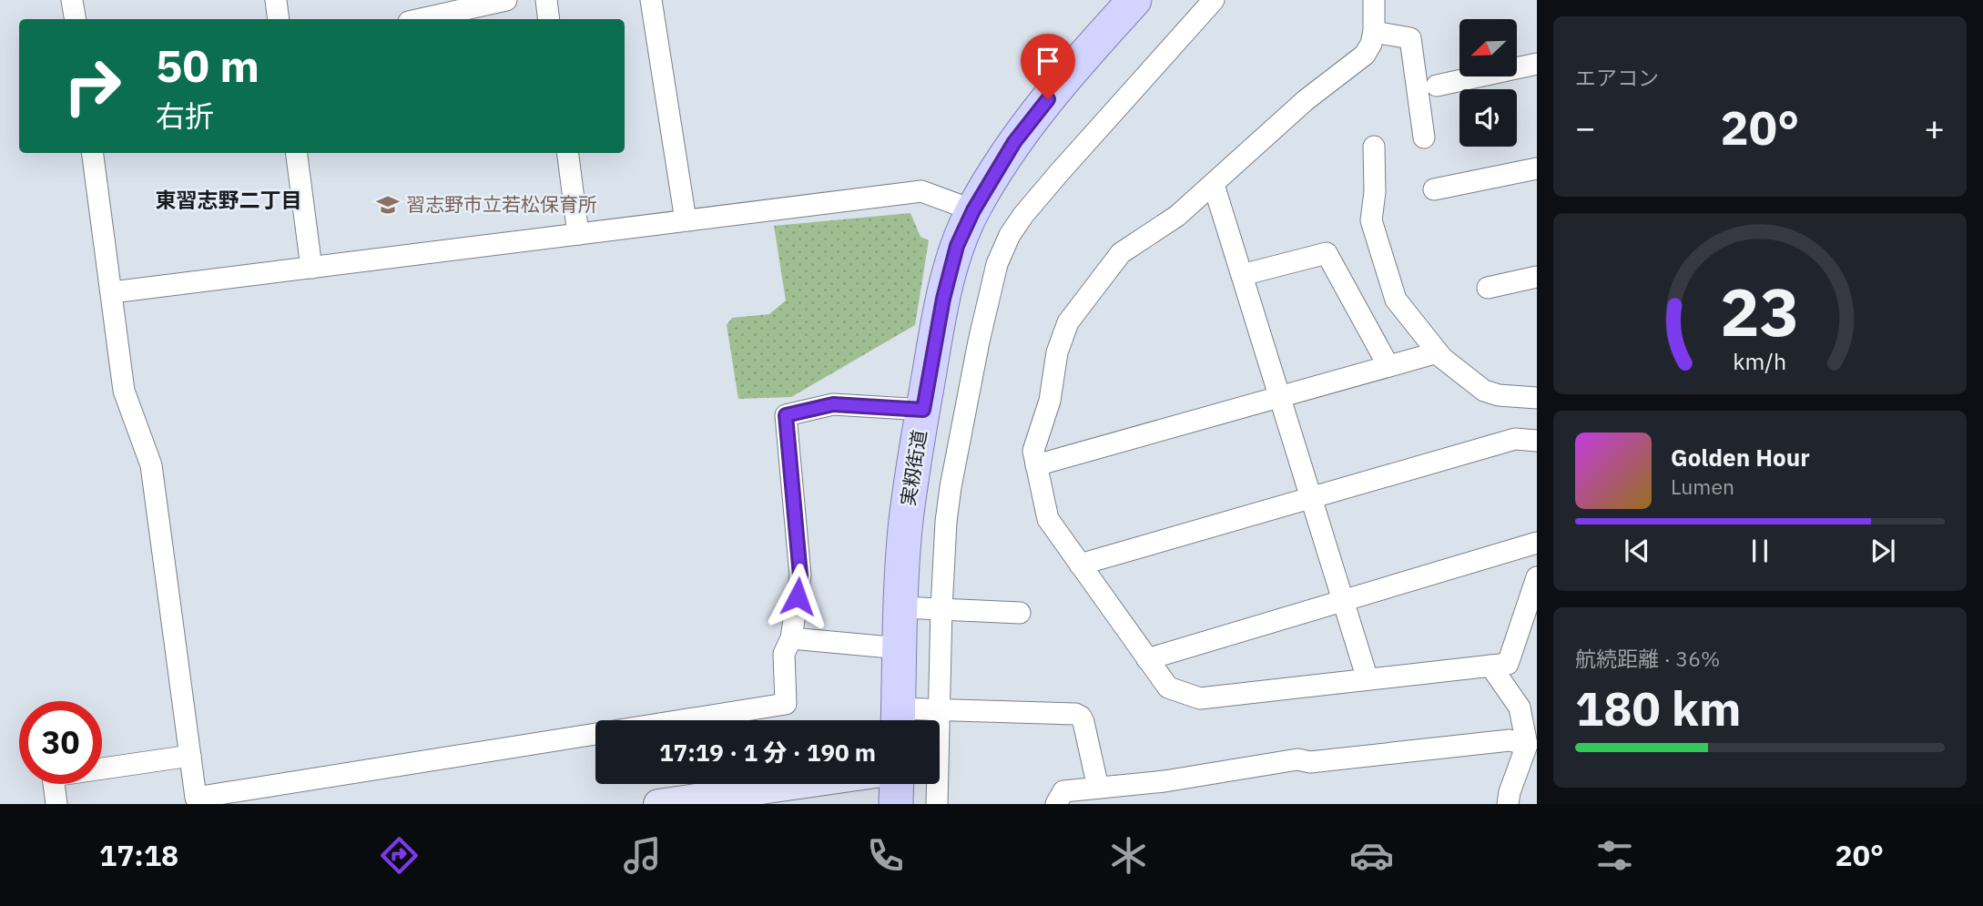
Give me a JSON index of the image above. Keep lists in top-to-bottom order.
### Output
{
  "streets": {
    "main road": ["実籾街道"]
  },
  "districts": ["東習志野二丁目"],
  "places": {
    "school or university": ["習志野市立若松保育所"]
  },
  "north": "bottom left",
  "page": {
    "tile": [
      "エアコン",
      ["航続距離 · 36%", "180 km"]
    ],
    "turn": ["50 m", "右折"],
    "heat": ["−", "20°", "+"],
    "song": ["Golden Hour", "Lumen"],
    "limit": "30",
    "trip": "17:19 · 1 分 · 190 m",
    "tabs": ["17:18", "20°"],
    "gauge": ["23", "km/h"]
  }
}
